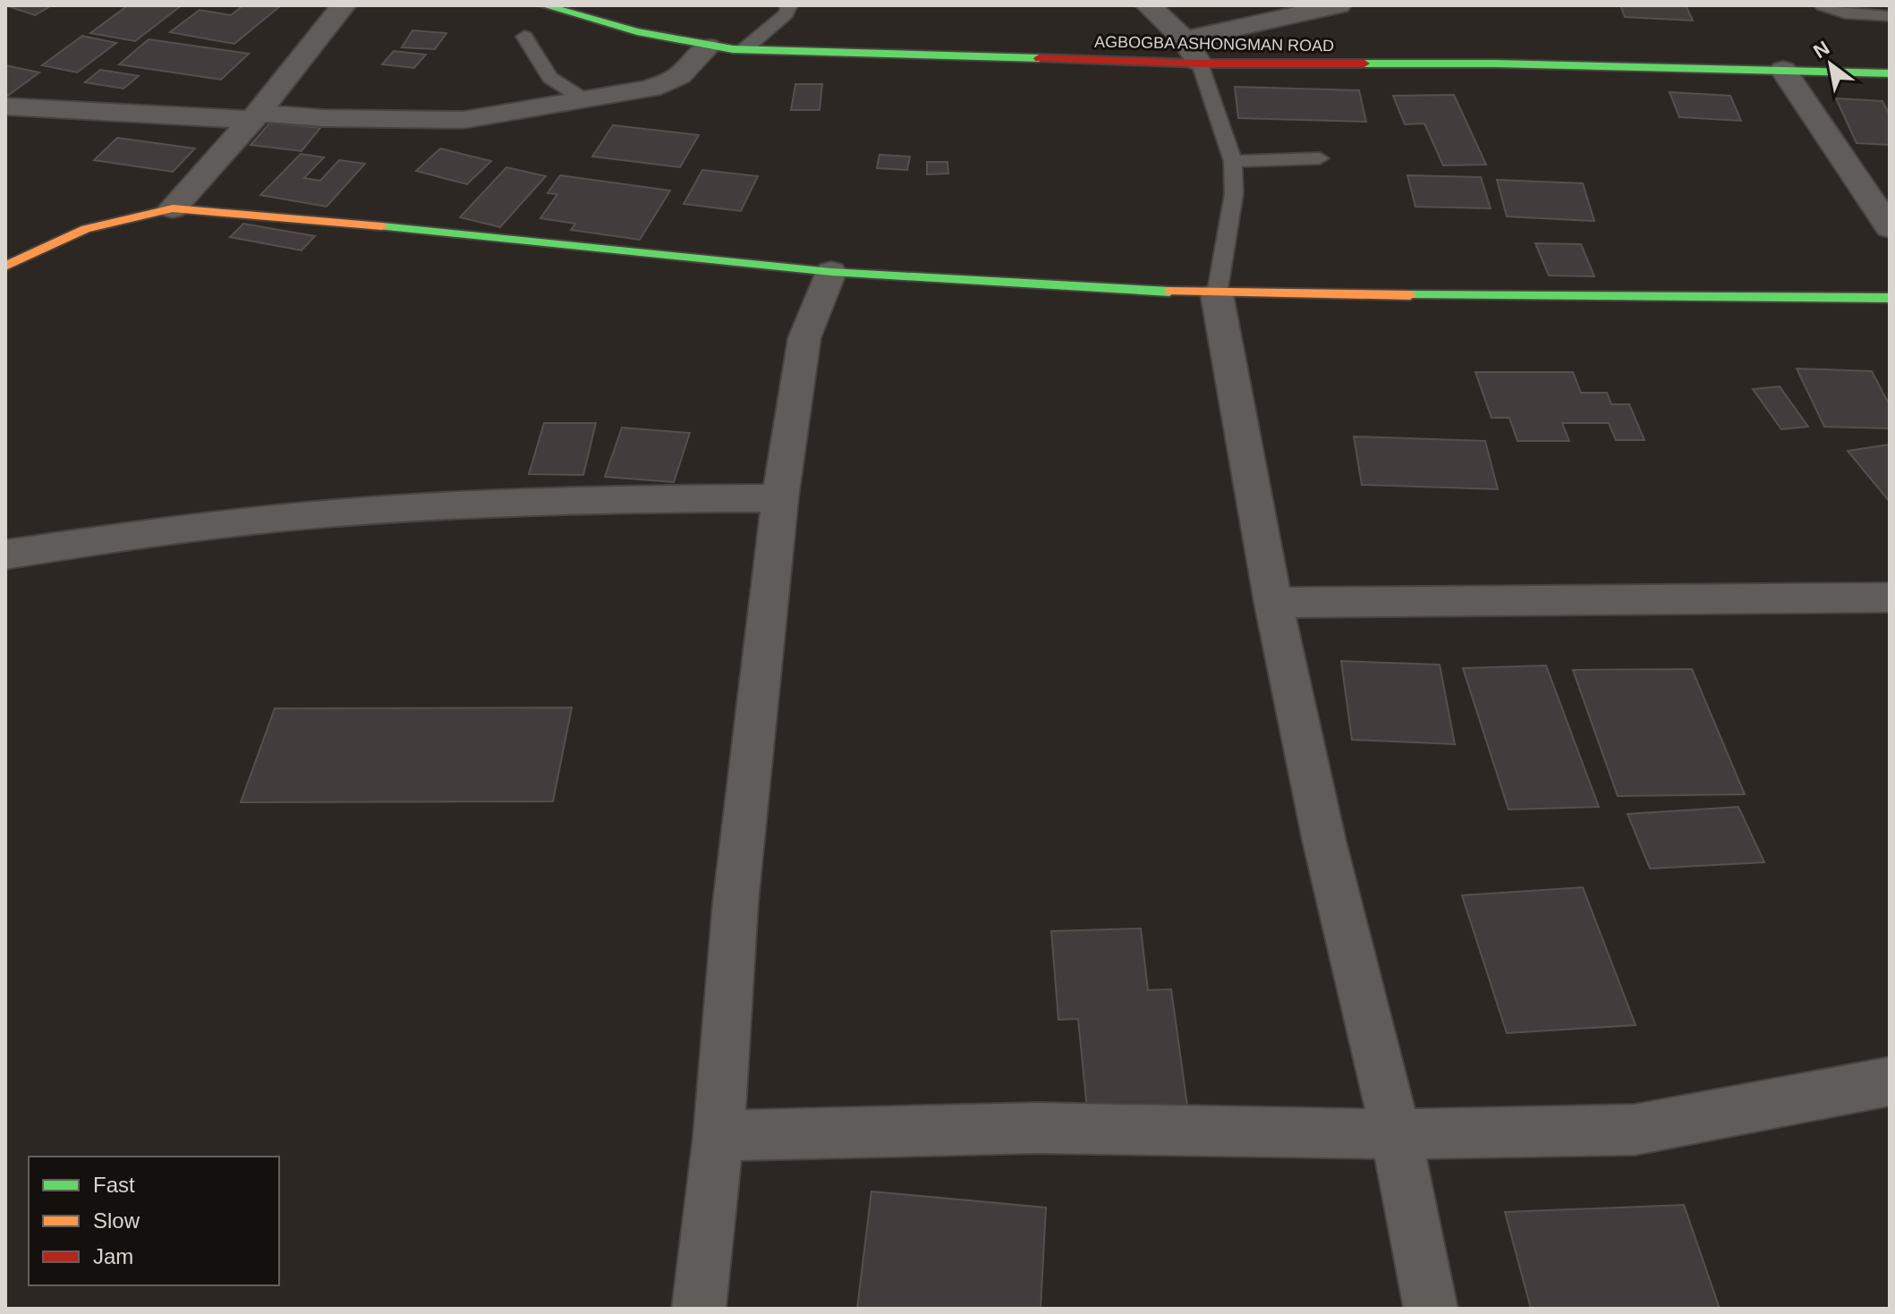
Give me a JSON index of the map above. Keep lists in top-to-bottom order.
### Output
{
  "streets": {
    "street": ["AGBOGBA ASHONGMAN ROAD"]
  },
  "legend": ["Fast", "Slow", "Jam"],
  "north": "top left"
}
